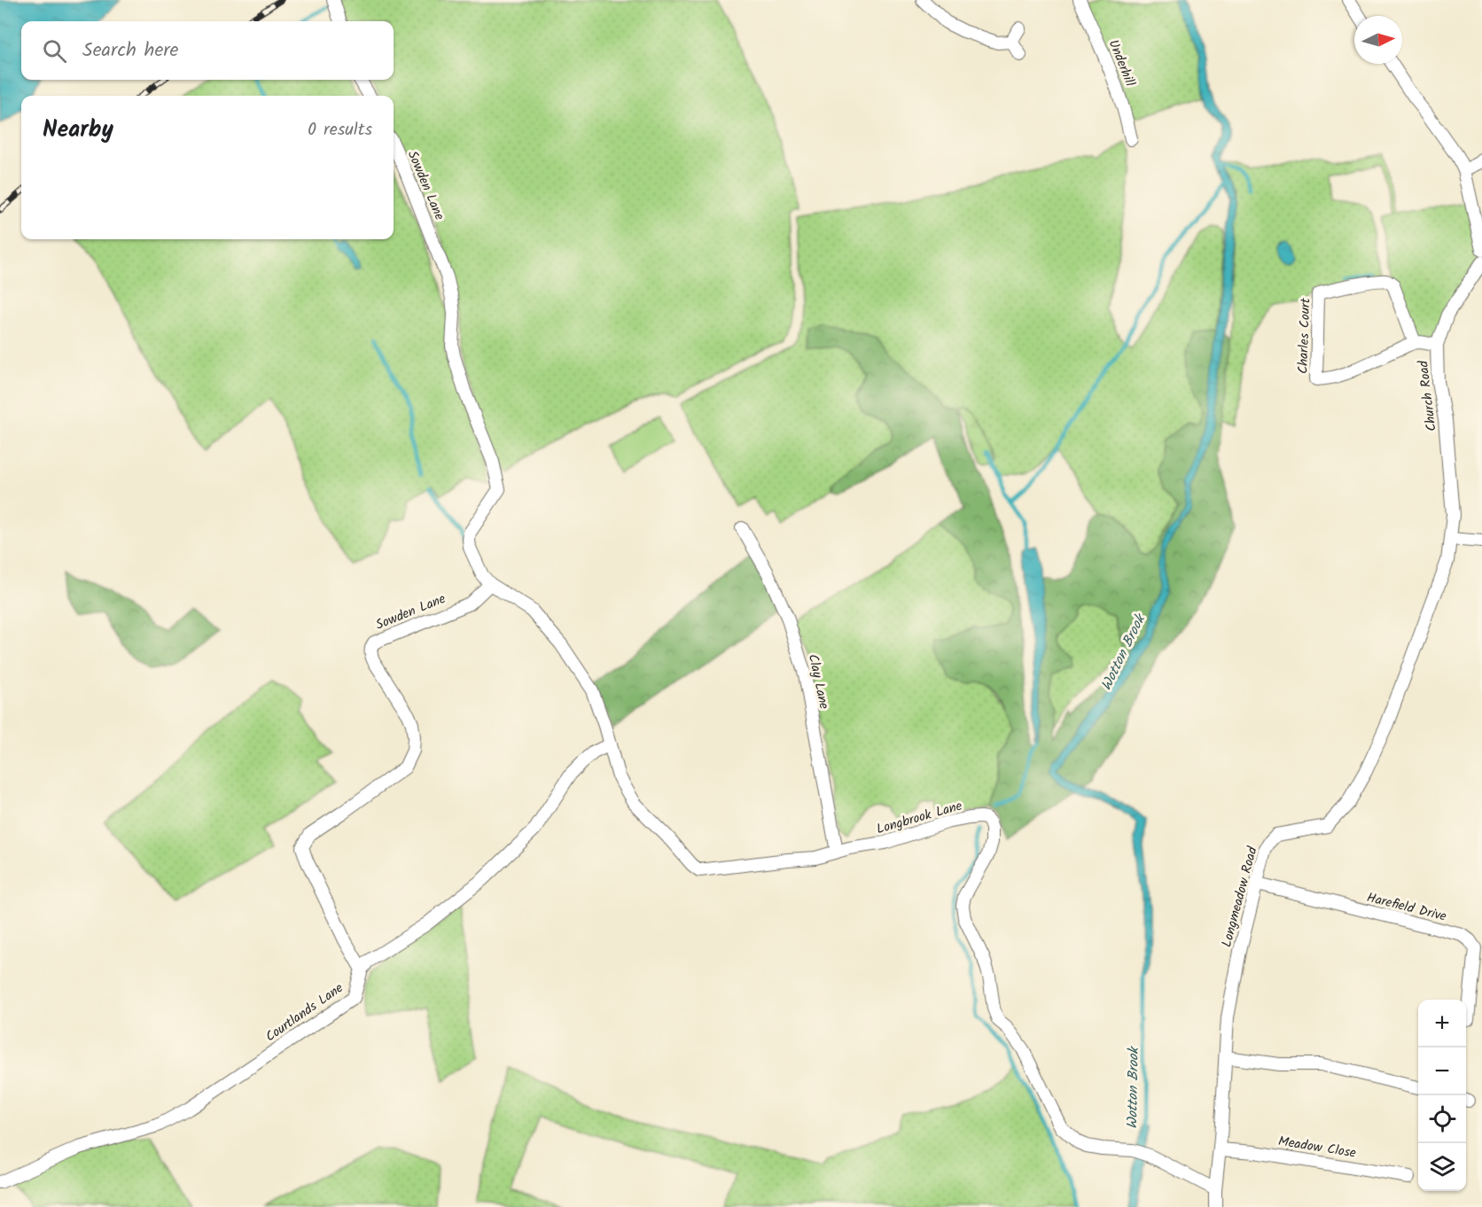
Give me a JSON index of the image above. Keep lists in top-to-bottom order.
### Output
{
  "streets": {
    "street": [
      "Underhill",
      "Sowden Lane",
      "Charles Court",
      "Church Road",
      "Clay Lane",
      "Longbrook Lane",
      "Longmeadow Road",
      "Harefield Drive",
      "Courtlands Lane",
      "Meadow Close"
    ]
  },
  "crossings": [
    ["Sowden Lane", "Courtlands Lane"],
    ["Church Road", "Longmeadow Road"],
    ["Clay Lane", "Longbrook Lane"],
    ["Longbrook Lane", "Longmeadow Road"],
    ["Longmeadow Road", "Harefield Drive"],
    ["Longmeadow Road", "Meadow Close"]
  ],
  "water": ["Wotton Brook"],
  "north": "right",
  "page": {
    "search": "Search here",
    "heading": ["Nearby", "0 results"],
    "map_buttons": ["+", "−"]
  }
}
